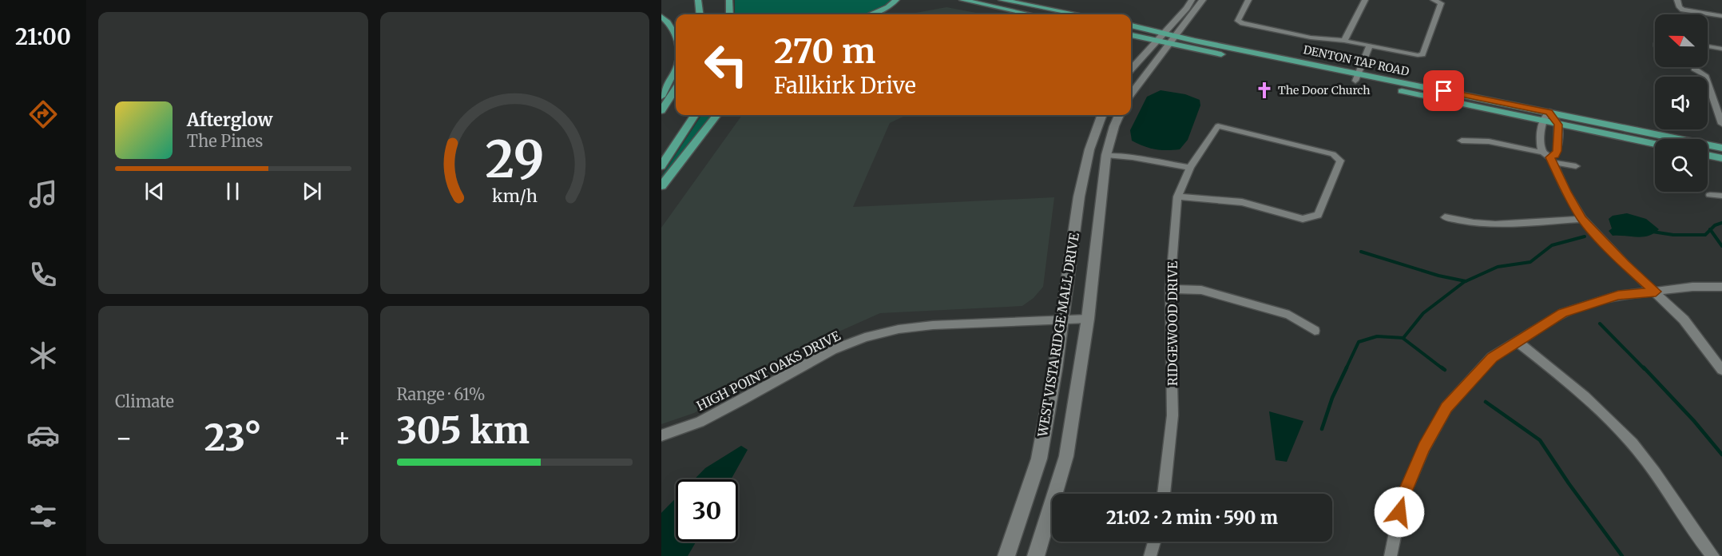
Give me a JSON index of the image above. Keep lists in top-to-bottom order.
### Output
{
  "streets": {
    "main road": ["DENTON TAP ROAD", "WEST VISTA RIDGE MALL DRIVE"],
    "street": ["RIDGEWOOD DRIVE", "HIGH POINT OAKS DRIVE"]
  },
  "crossings": [
    ["WEST VISTA RIDGE MALL DRIVE", "HIGH POINT OAKS DRIVE"]
  ],
  "places": {
    "church": ["The Door Church"]
  },
  "north": "left",
  "page": {
    "tabs": "21:00",
    "turn": ["270 m", "Fallkirk Drive"],
    "song": ["Afterglow", "The Pines"],
    "tile": [
      "Climate",
      ["Range · 61%", "305 km"]
    ],
    "heat": ["−", "23°", "+"],
    "limit": "30",
    "trip": "21:02 · 2 min · 590 m",
    "gauge": ["29", "km/h"]
  }
}
